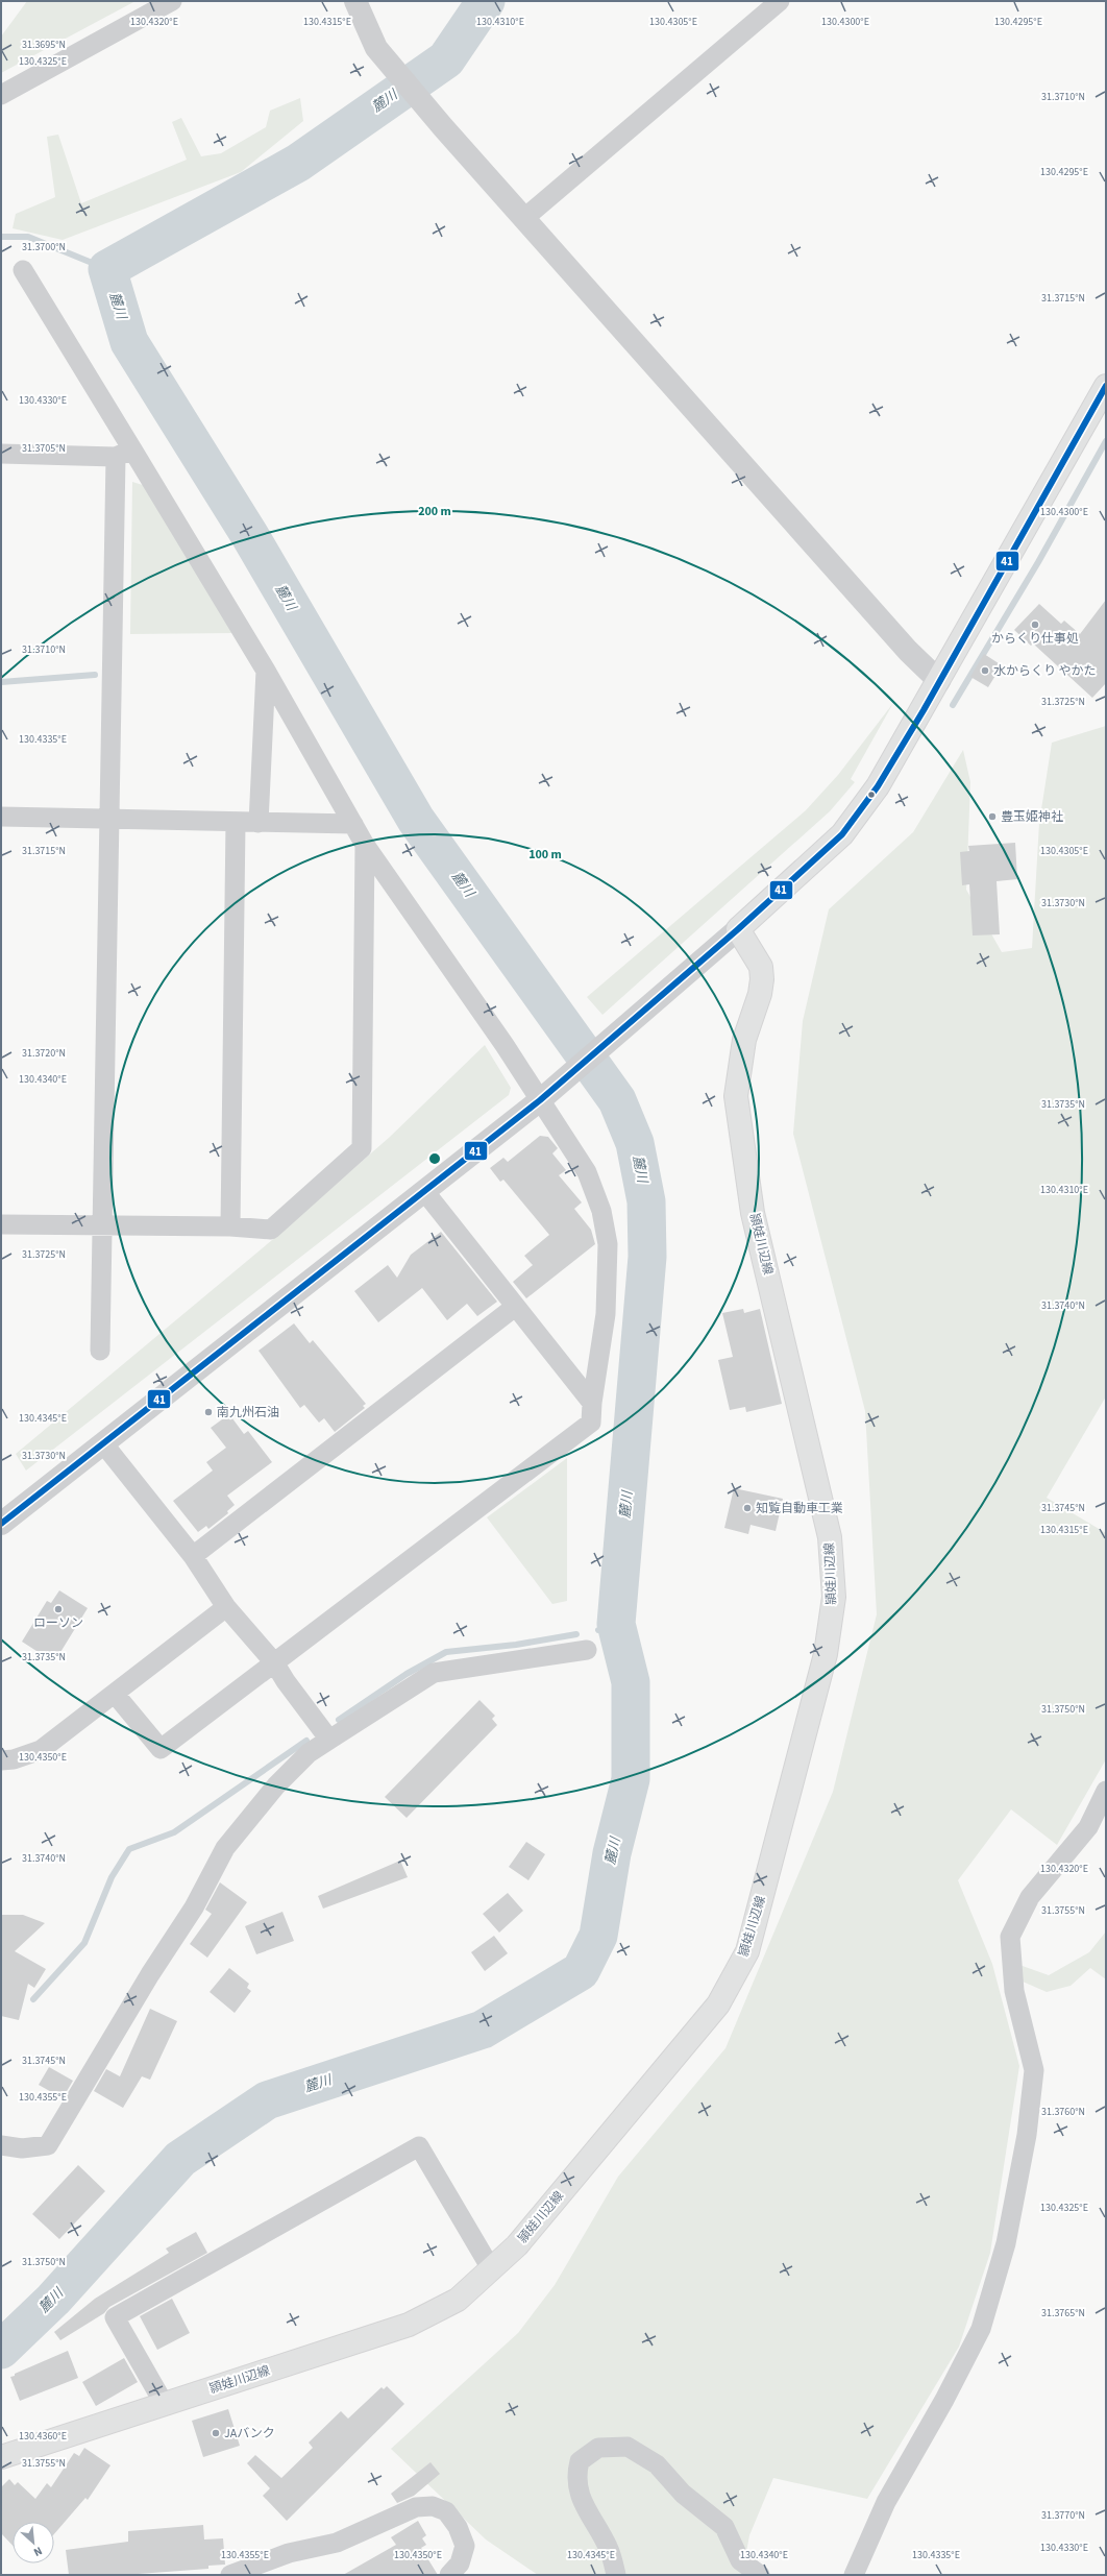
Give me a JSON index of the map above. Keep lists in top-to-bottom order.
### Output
{
  "streets": {
    "main road": ["頴娃川辺線"]
  },
  "water": ["麓川"],
  "places": [
    "からくり仕事処",
    "水からくり やかた",
    "豊玉姫神社",
    "南九州石油",
    "知覧自動車工業",
    "ローソン",
    "JAバンク"
  ],
  "lines": ["transit line 41"],
  "north": "bottom right",
  "coordinates": [
    "130.4320°E",
    "130.4315°E",
    "130.4310°E",
    "130.4305°E",
    "130.4300°E",
    "130.4295°E",
    "31.3695°N",
    "130.4325°E",
    "31.3710°N",
    "31.3700°N",
    "31.3715°N",
    "130.4330°E",
    "31.3705°N",
    "31.3725°N",
    "130.4335°E",
    "31.3730°N",
    "31.3720°N",
    "130.4340°E",
    "31.3735°N",
    "31.3740°N",
    "130.4345°E",
    "31.3745°N",
    "31.3750°N",
    "130.4350°E",
    "31.3755°N",
    "130.4355°E",
    "31.3760°N",
    "31.3765°N",
    "130.4360°E",
    "31.3770°N"
  ],
  "rings": ["200 m", "100 m"]
}
